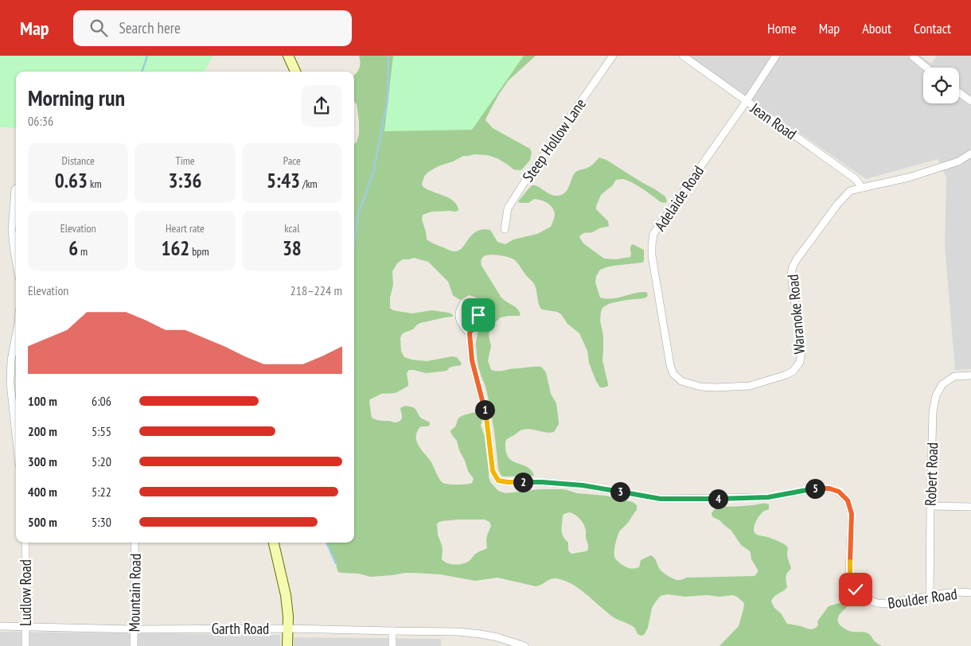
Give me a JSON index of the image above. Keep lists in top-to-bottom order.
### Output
{
  "streets": {
    "street": [
      "Jean Road",
      "Steep Hollow Lane",
      "Adelaide Road",
      "Waranoke Road",
      "Robert Road",
      "Ludlow Road",
      "Mountain Road",
      "Boulder Road",
      "Garth Road"
    ]
  },
  "crossings": [
    ["Jean Road", "Adelaide Road"],
    ["Jean Road", "Waranoke Road"],
    ["Adelaide Road", "Waranoke Road"],
    ["Robert Road", "Boulder Road"],
    ["Ludlow Road", "Garth Road"],
    ["Mountain Road", "Garth Road"]
  ],
  "page": {
    "header": "Map",
    "search": "Search here",
    "nav": [
      "Home",
      "Map",
      "About",
      "Contact"
    ],
    "heading": ["Morning run", "06:36"],
    "stats": [
      ["Distance", "0.63 km"],
      ["Time", "3:36"],
      ["Pace", "5:43 /km"],
      ["Elevation", "6 m"],
      ["Heart rate", "162 bpm"],
      ["kcal", "38"]
    ],
    "chart": ["Elevation", "218–224 m"],
    "list": [
      {
        "name": "100 m",
        "note": "6:06"
      },
      {
        "name": "200 m",
        "note": "5:55"
      },
      {
        "name": "300 m",
        "note": "5:20"
      },
      {
        "name": "400 m",
        "note": "5:22"
      },
      {
        "name": "500 m",
        "note": "5:30"
      }
    ],
    "pins": [
      "1",
      "2",
      "5",
      "3",
      "4"
    ]
  }
}
